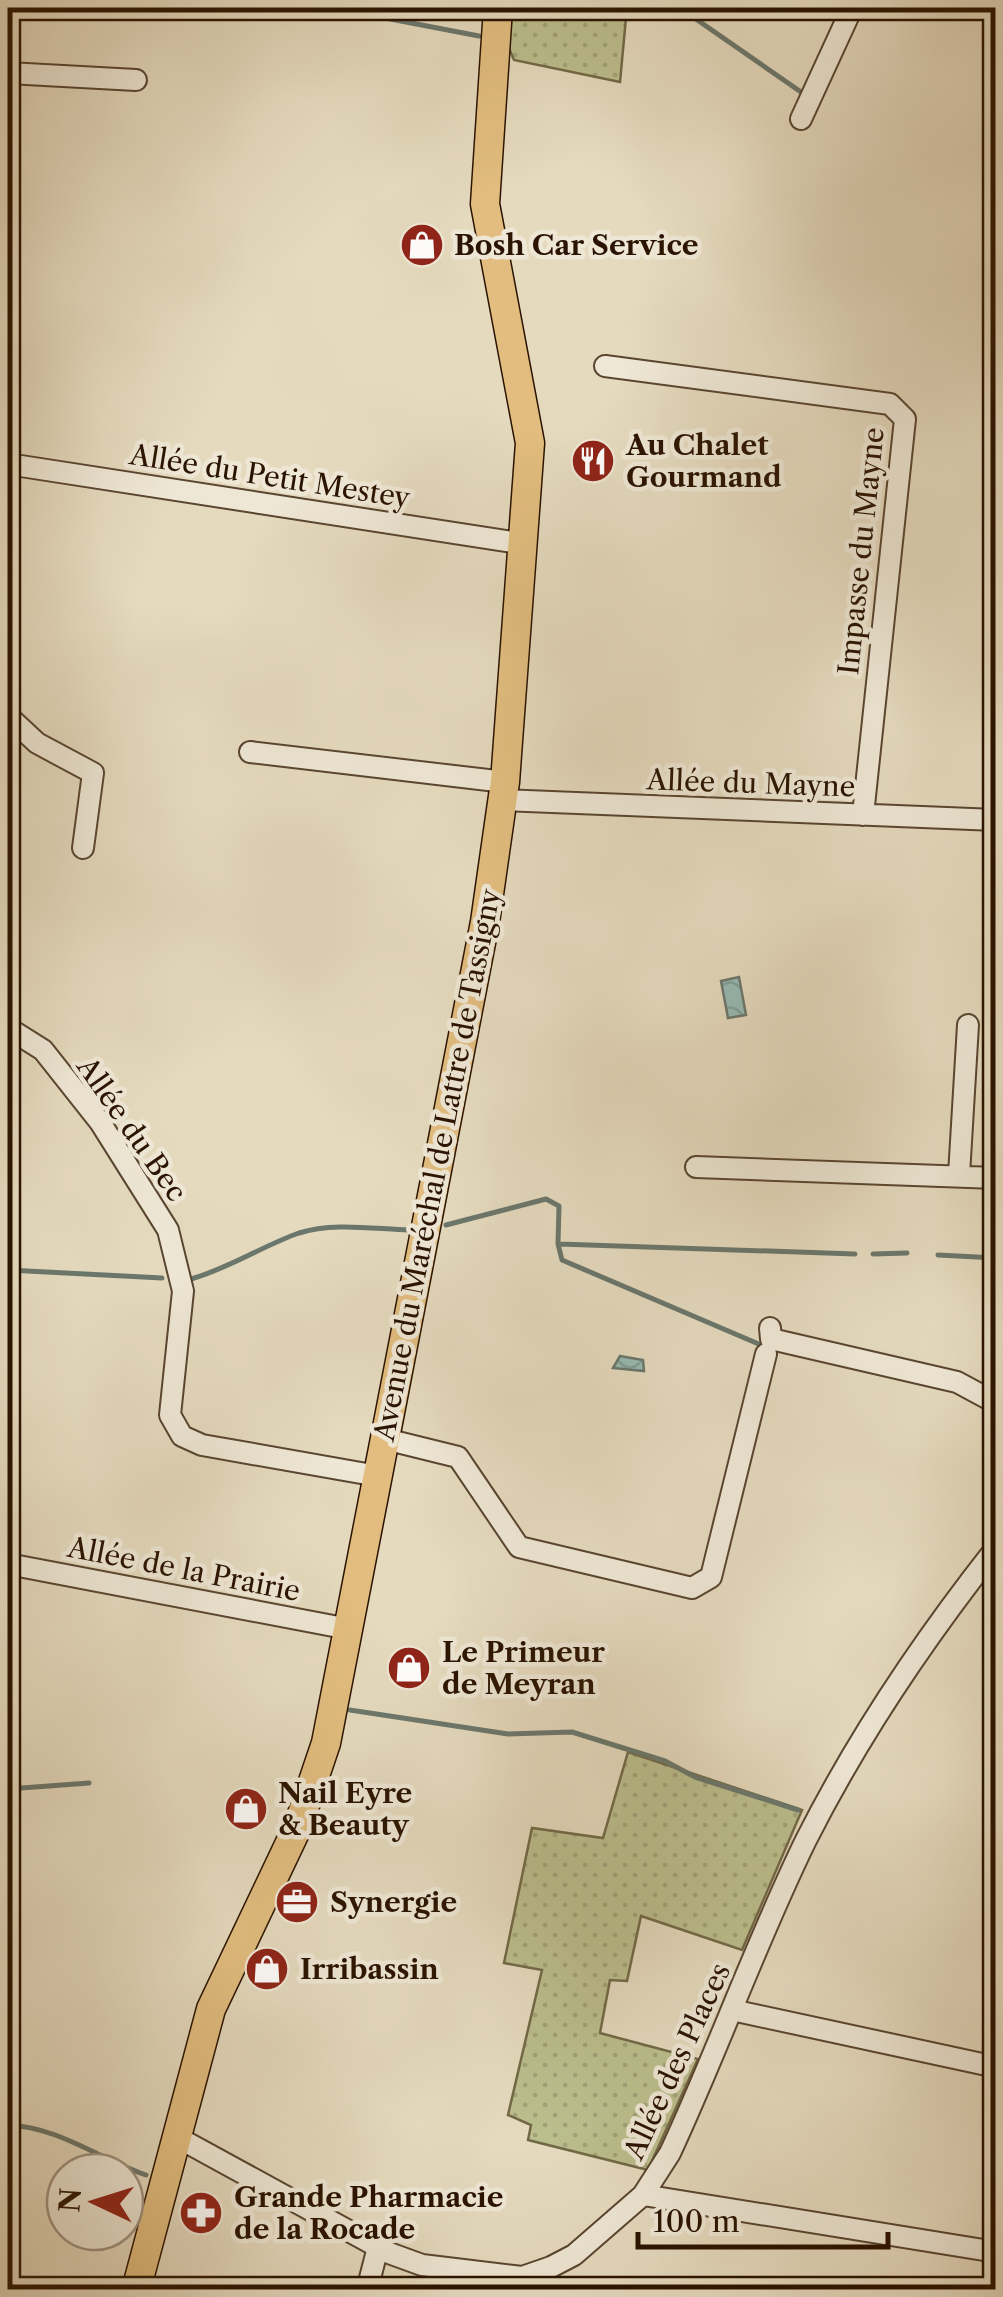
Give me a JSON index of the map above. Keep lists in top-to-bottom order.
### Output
{
  "streets": {
    "main road": ["Avenue du Maréchal de Lattre de Tassigny"],
    "street": [
      "Allée du Petit Mestey",
      "Impasse du Mayne",
      "Allée du Mayne",
      "Allée du Bec",
      "Allée de la Prairie",
      "Allée des Places"
    ]
  },
  "crossings": [
    ["Allée du Petit Mestey", "Avenue du Maréchal de Lattre de Tassigny"],
    ["Impasse du Mayne", "Allée du Mayne"],
    ["Allée du Mayne", "Avenue du Maréchal de Lattre de Tassigny"],
    ["Allée du Bec", "Avenue du Maréchal de Lattre de Tassigny"],
    ["Avenue du Maréchal de Lattre de Tassigny", "Allée de la Prairie"],
    ["Avenue du Maréchal de Lattre de Tassigny", "Allée des Places"]
  ],
  "places": {
    "shop": [
      "Bosh Car Service",
      "Le Primeur de Meyran",
      "Nail Eyre & Beauty",
      "Irribassin"
    ],
    "restaurant": ["Au Chalet Gourmand"],
    "office": ["Synergie"],
    "pharmacy": ["Grande Pharmacie de la Rocade"]
  },
  "scale_bar": "100 m",
  "north": "left"
}
